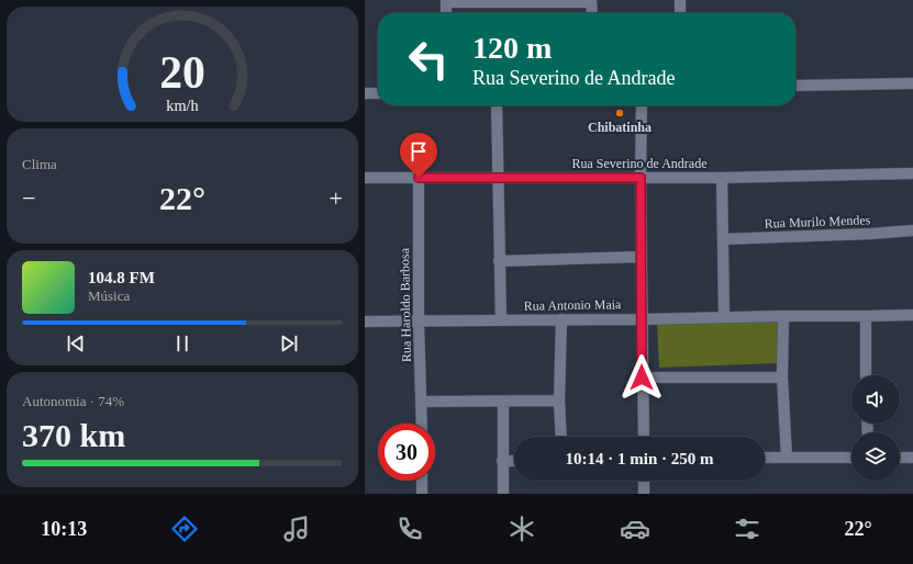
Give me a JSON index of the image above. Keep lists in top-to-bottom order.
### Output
{
  "streets": {
    "street": [
      "Rua Severino de Andrade",
      "Rua Murilo Mendes",
      "Rua Haroldo Barbosa",
      "Rua Antonio Maia"
    ]
  },
  "crossings": [
    ["Rua Severino de Andrade", "Rua Haroldo Barbosa"],
    ["Rua Haroldo Barbosa", "Rua Antonio Maia"]
  ],
  "places": ["Chibatinha"],
  "page": {
    "turn": ["120 m", "Rua Severino de Andrade"],
    "tile": [
      "Clima",
      ["Autonomia · 74%", "370 km"]
    ],
    "heat": ["−", "22°", "+"],
    "song": ["104.8 FM", "Música"],
    "limit": "30",
    "trip": "10:14 · 1 min · 250 m",
    "tabs": ["10:13", "22°"],
    "gauge": ["20", "km/h"]
  }
}
